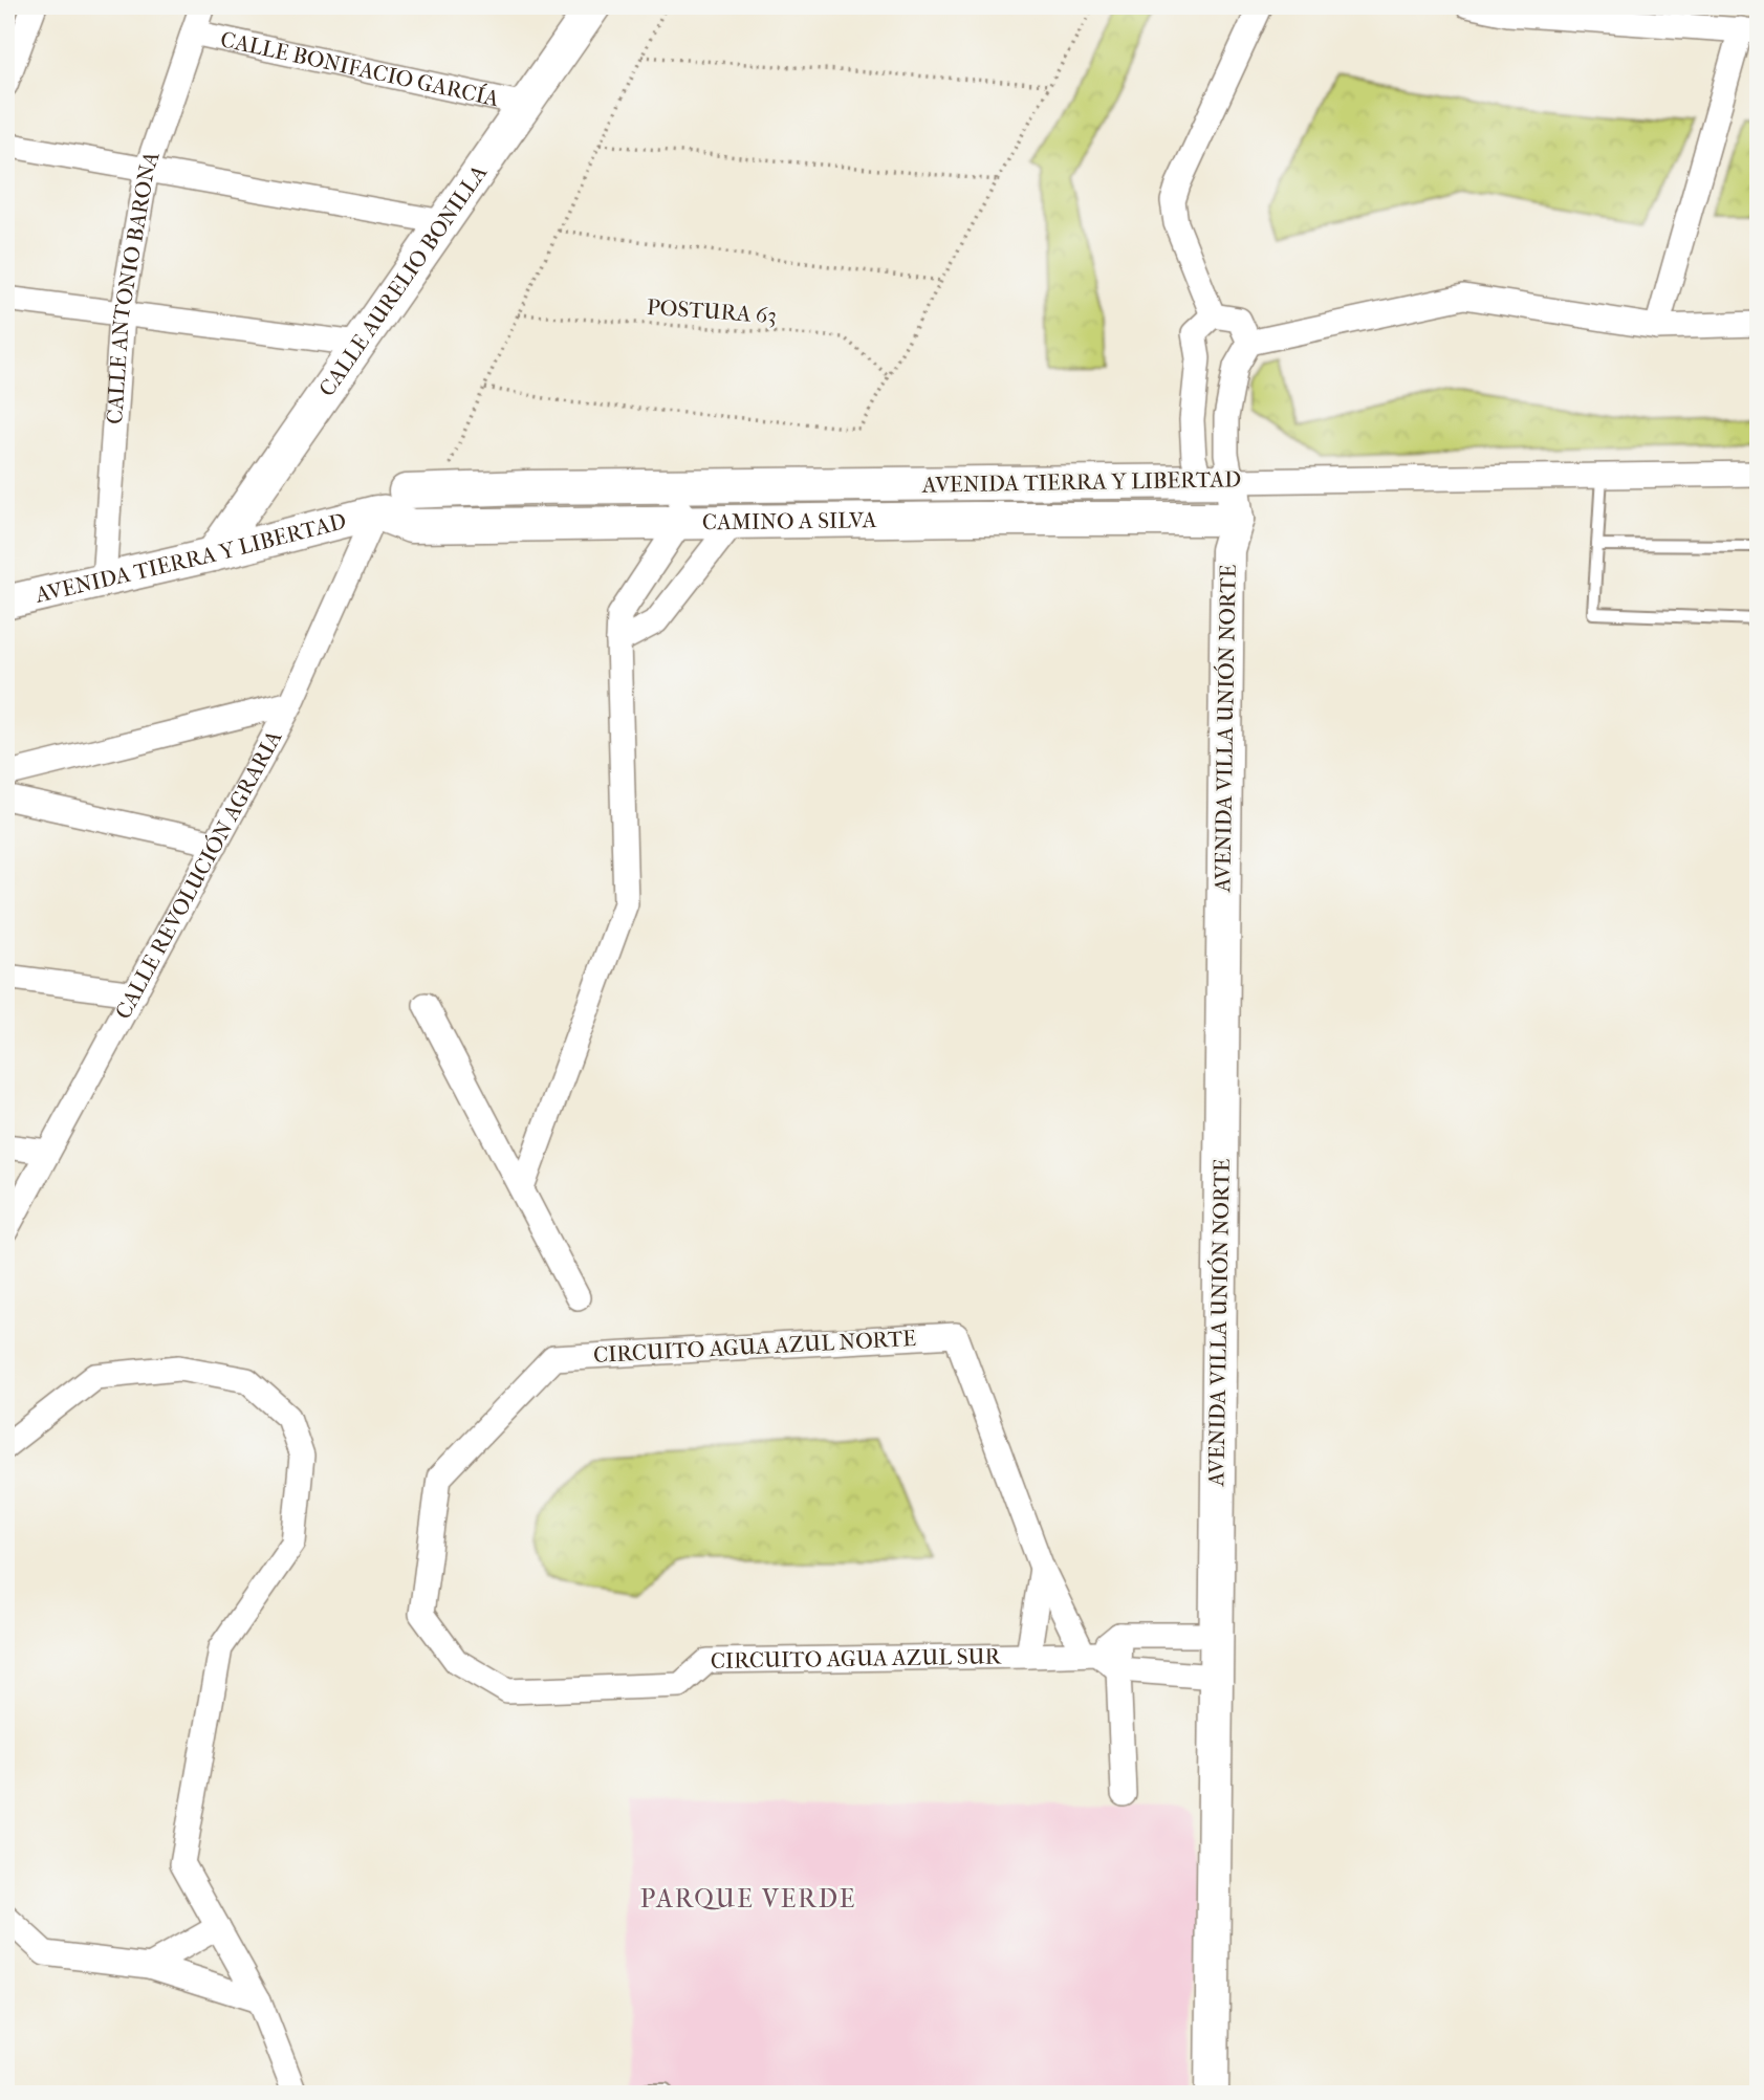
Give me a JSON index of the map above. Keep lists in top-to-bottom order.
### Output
{
  "streets": {
    "street": [
      "CALLE BONIFACIO GARCÍA",
      "CALLE AURELIO BONILLA",
      "CALLE ANTONIO BARONA",
      "AVENIDA TIERRA Y LIBERTAD",
      "CAMINO A SILVA",
      "AVENIDA VILLA UNIÓN NORTE",
      "CALLE REVOLUCIÓN AGRARIA",
      "CIRCUITO AGUA AZUL NORTE",
      "CIRCUITO AGUA AZUL SUR"
    ],
    "path": ["POSTURA 63"]
  },
  "crossings": [
    ["CALLE BONIFACIO GARCÍA", "CALLE AURELIO BONILLA"],
    ["CALLE BONIFACIO GARCÍA", "CALLE ANTONIO BARONA"],
    ["CALLE AURELIO BONILLA", "AVENIDA TIERRA Y LIBERTAD"],
    ["CALLE ANTONIO BARONA", "AVENIDA TIERRA Y LIBERTAD"],
    ["AVENIDA TIERRA Y LIBERTAD", "CAMINO A SILVA"],
    ["AVENIDA TIERRA Y LIBERTAD", "AVENIDA VILLA UNIÓN NORTE"],
    ["AVENIDA TIERRA Y LIBERTAD", "CALLE REVOLUCIÓN AGRARIA"],
    ["CAMINO A SILVA", "AVENIDA VILLA UNIÓN NORTE"],
    ["CAMINO A SILVA", "CALLE REVOLUCIÓN AGRARIA"],
    ["CIRCUITO AGUA AZUL NORTE", "CIRCUITO AGUA AZUL SUR"]
  ],
  "districts": ["PARQUE VERDE"]
}
